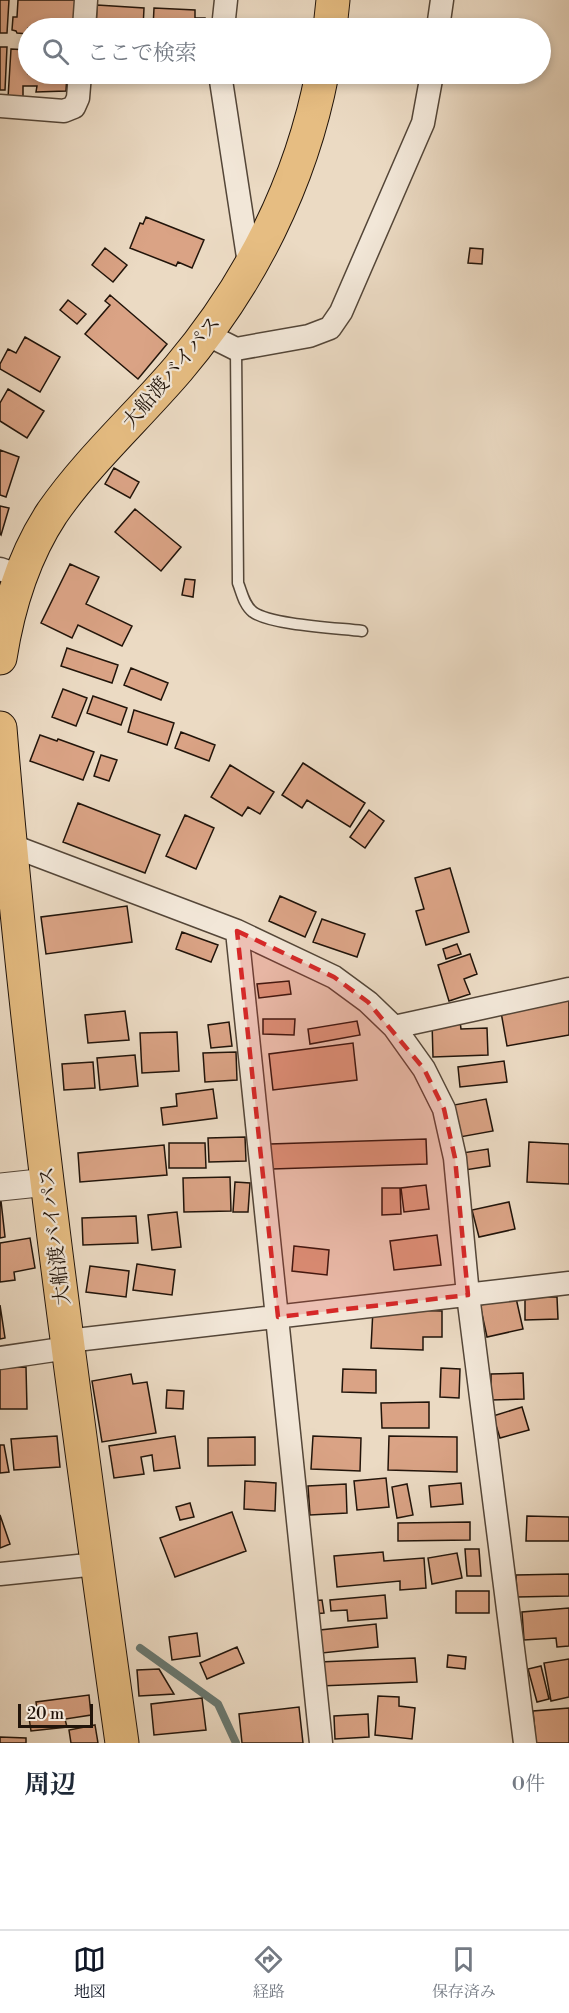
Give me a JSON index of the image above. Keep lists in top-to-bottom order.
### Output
{
  "streets": {
    "highway": ["大船渡バイパス"]
  },
  "scale_bar": "20 m",
  "page": {
    "search": "ここで検索",
    "scale": "20 m",
    "heading": ["周辺", "0件"],
    "nav": ["地図", "経路", "保存済み"]
  }
}
